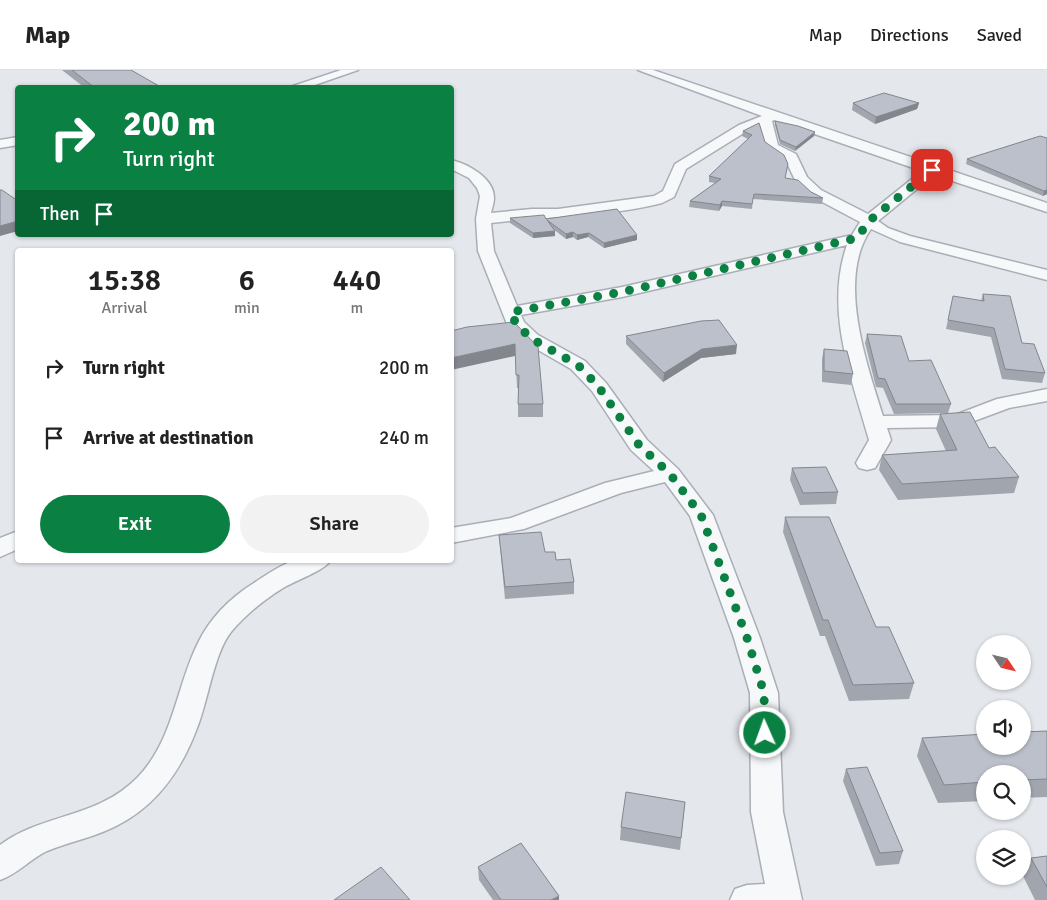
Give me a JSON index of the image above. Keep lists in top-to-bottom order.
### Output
{
  "north": "bottom right",
  "page": {
    "header": "Map",
    "nav": ["Map", "Directions", "Saved"],
    "turn": ["200 m", "Turn right"],
    "then": "Then",
    "eta": [
      "15:38",
      "Arrival",
      "6",
      "min",
      "440",
      "m"
    ],
    "list": [
      {
        "name": "Turn right",
        "value": "200 m"
      },
      {
        "name": "Arrive at destination",
        "value": "240 m"
      }
    ],
    "buttons": ["Exit", "Share"]
  }
}
